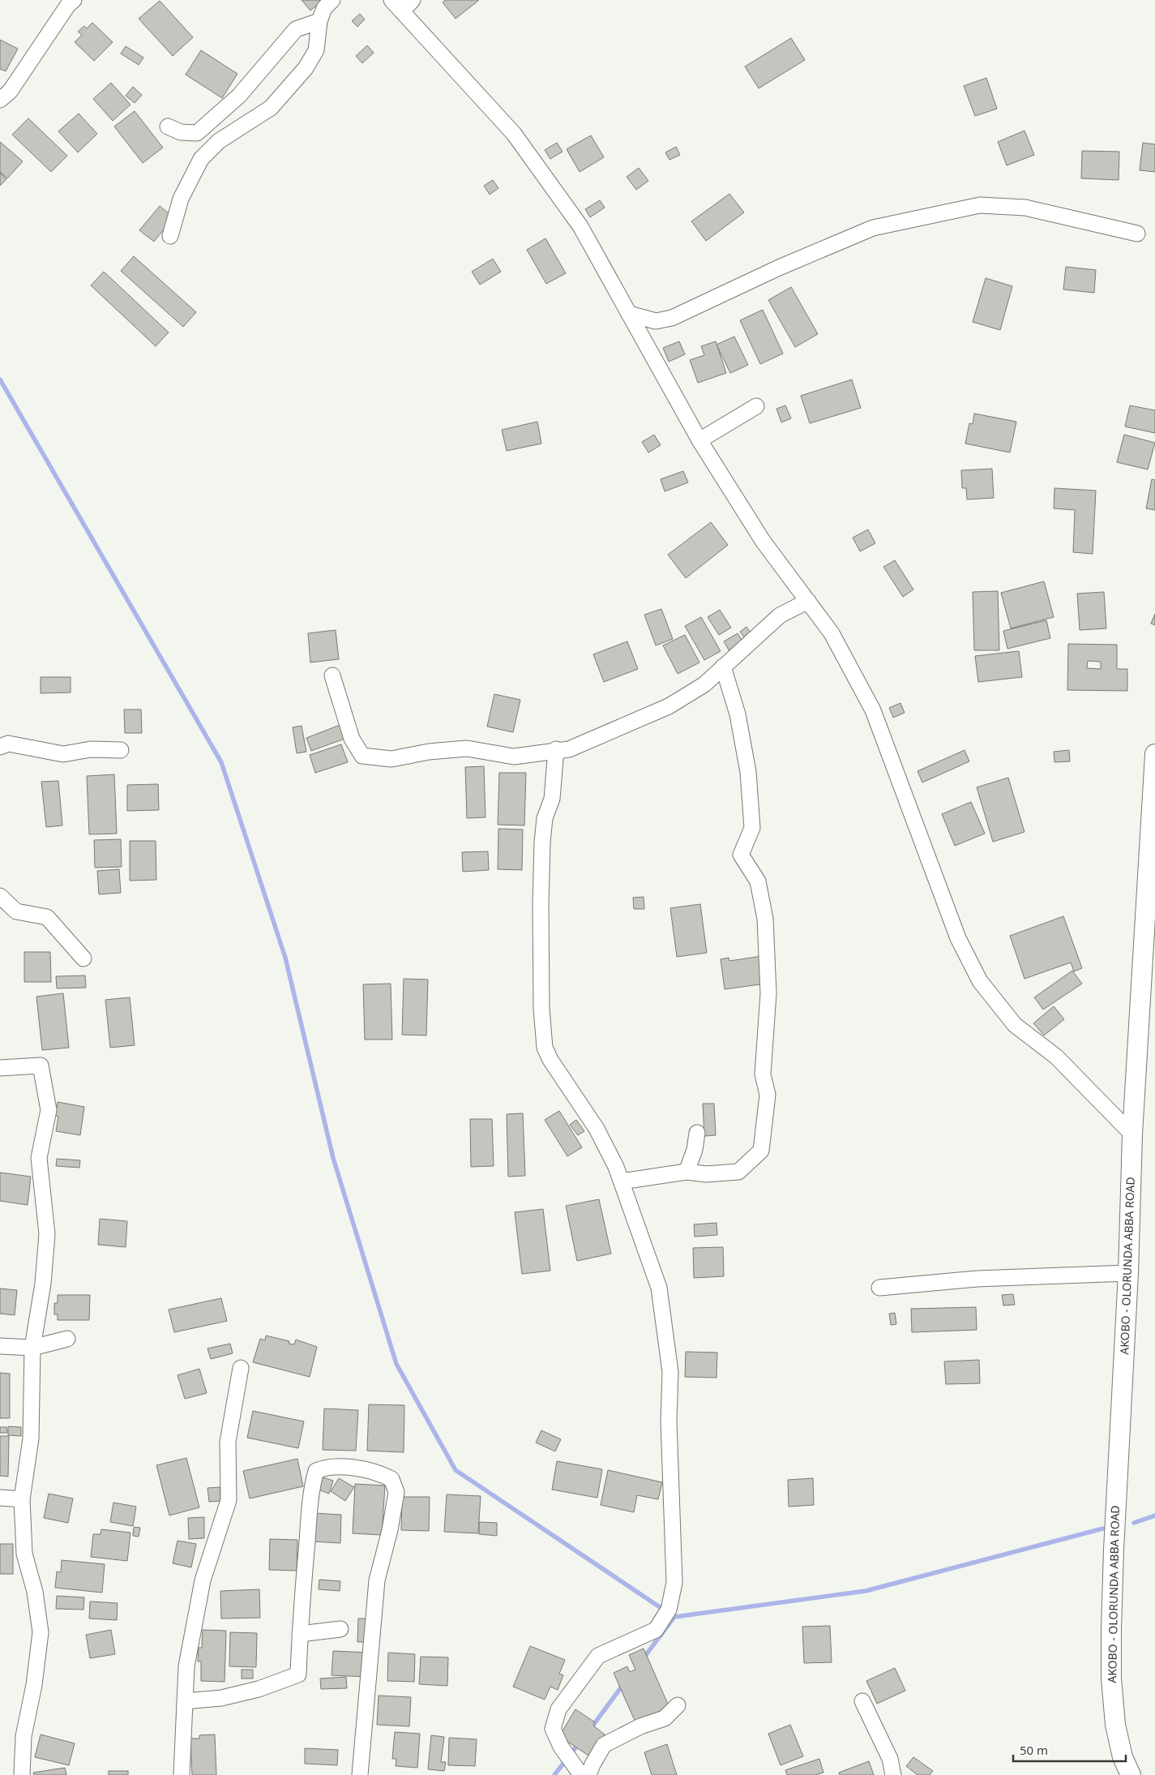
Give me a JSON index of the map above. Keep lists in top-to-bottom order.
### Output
{
  "streets": {
    "main road": ["AKOBO - OLORUNDA ABBA ROAD"]
  },
  "scale_bar": "50 m"
}
